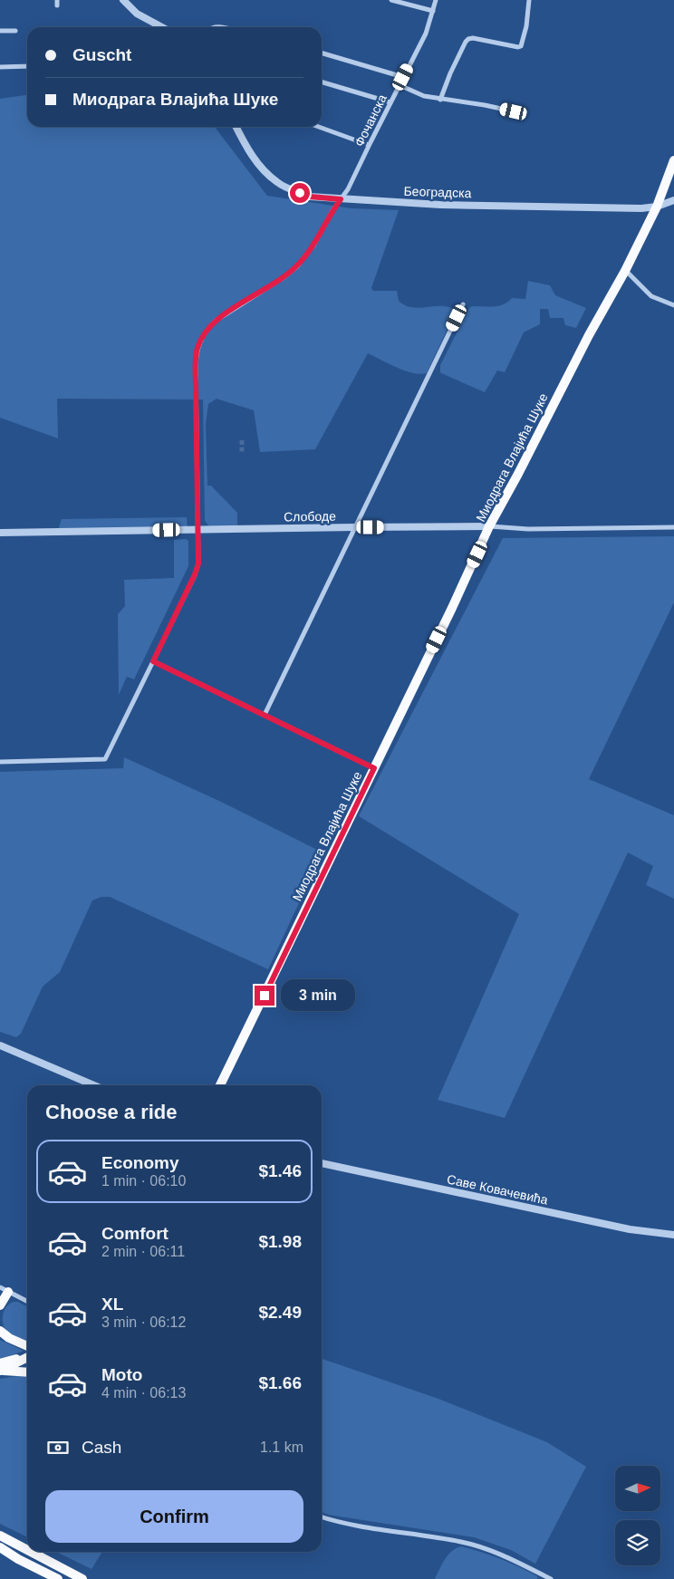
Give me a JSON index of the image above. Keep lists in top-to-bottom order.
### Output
{
  "streets": {
    "main road": ["Миодрага Влајића Шуке"],
    "street": [
      "Фочанска",
      "Београдска",
      "Слободе",
      "Саве Ковачевића"
    ]
  },
  "crossings": [
    ["Фочанска", "Београдска"],
    ["Фочанска", "Слободе"],
    ["Београдска", "Миодрага Влајића Шуке"],
    ["Миодрага Влајића Шуке", "Слободе"]
  ],
  "north": "right",
  "page": {
    "banner": ["Guscht", "Миодрага Влајића Шуке"],
    "bubble": "3 min",
    "heading": "Choose a ride",
    "list": [
      {
        "name": "Economy",
        "note": "1 min · 06:10",
        "value": "$1.46"
      },
      {
        "name": "Comfort",
        "note": "2 min · 06:11",
        "value": "$1.98"
      },
      {
        "name": "XL",
        "note": "3 min · 06:12",
        "value": "$2.49"
      },
      {
        "name": "Moto",
        "note": "4 min · 06:13",
        "value": "$1.66"
      }
    ],
    "pay": ["Cash", "1.1 km"],
    "buttons": "Confirm"
  }
}
